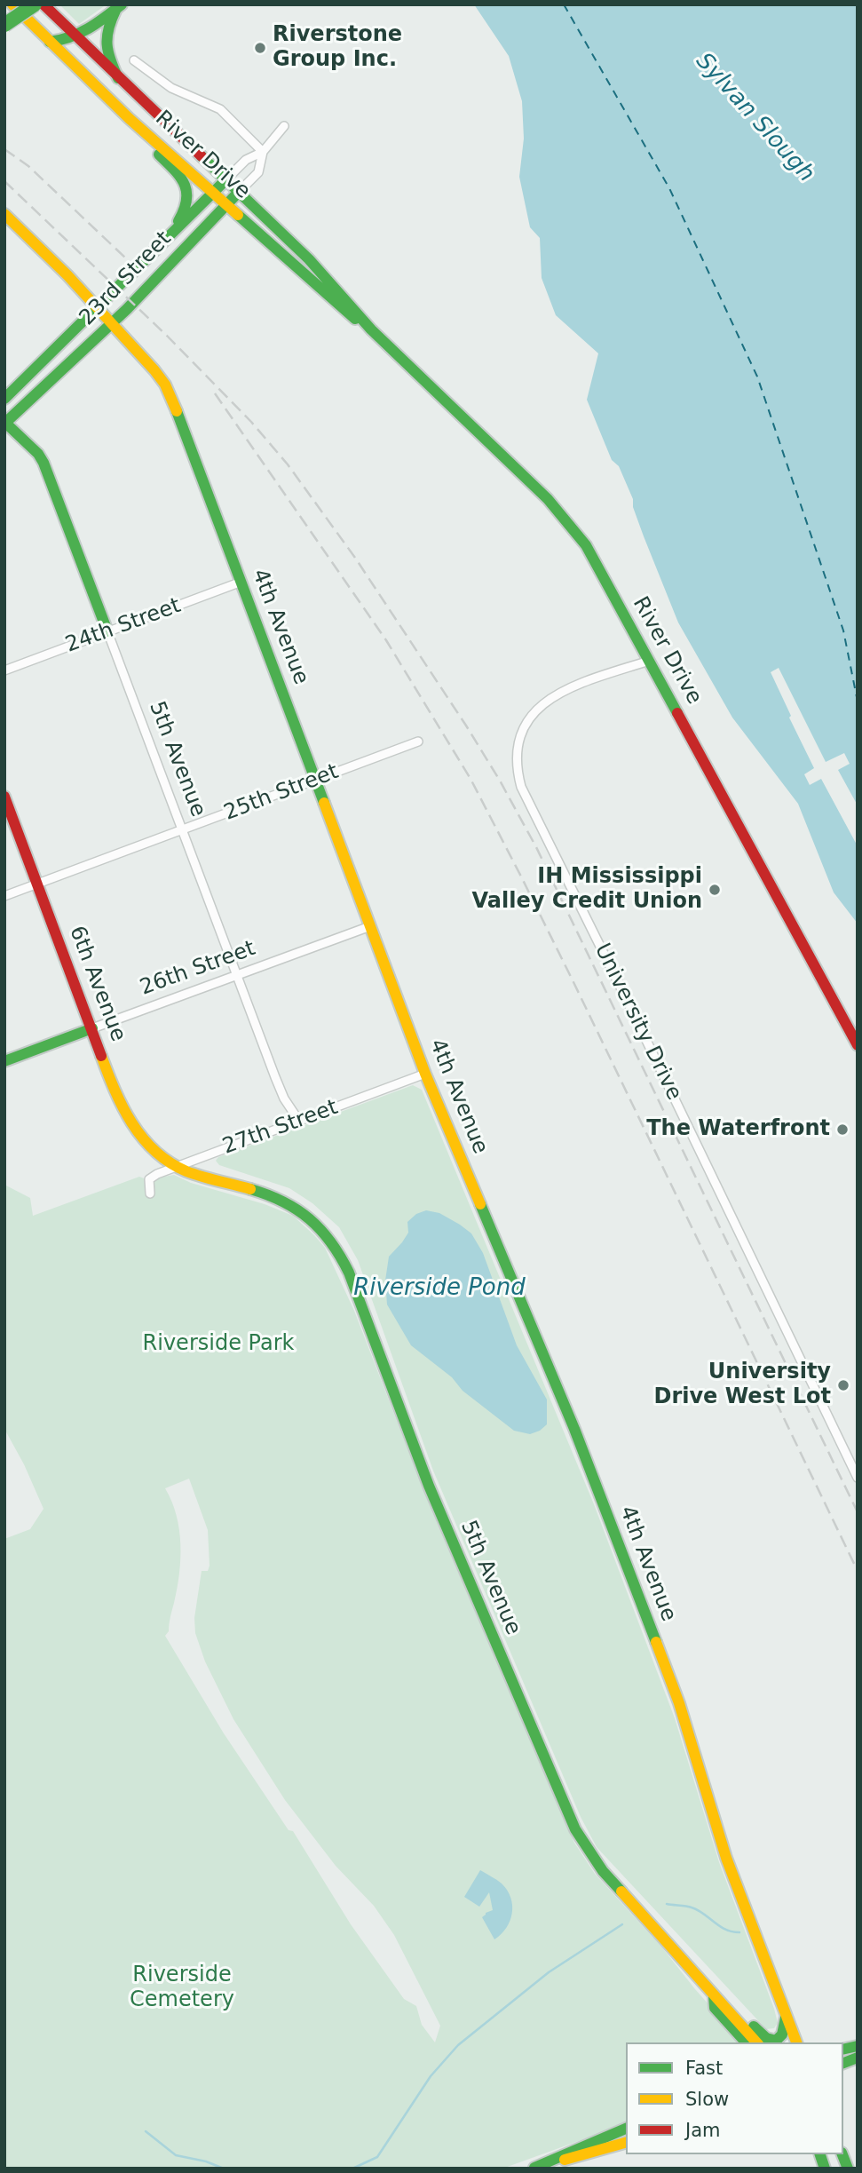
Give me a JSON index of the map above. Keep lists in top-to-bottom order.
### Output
{
  "streets": {
    "main road": [
      "River Drive",
      "23rd Street",
      "4th Avenue",
      "5th Avenue",
      "26th Street",
      "6th Avenue"
    ],
    "street": [
      "24th Street",
      "25th Street",
      "University Drive",
      "27th Street"
    ]
  },
  "crossings": [
    ["River Drive", "23rd Street"],
    ["River Drive", "University Drive"],
    ["23rd Street", "4th Avenue"],
    ["23rd Street", "5th Avenue"],
    ["24th Street", "4th Avenue"],
    ["24th Street", "5th Avenue"],
    ["4th Avenue", "25th Street"],
    ["4th Avenue", "26th Street"],
    ["4th Avenue", "27th Street"],
    ["5th Avenue", "25th Street"],
    ["5th Avenue", "26th Street"],
    ["5th Avenue", "6th Avenue"],
    ["5th Avenue", "27th Street"],
    ["25th Street", "6th Avenue"],
    ["26th Street", "6th Avenue"],
    ["6th Avenue", "27th Street"]
  ],
  "water": ["Sylvan Slough", "Riverside Pond"],
  "parks": ["Riverside Park", "Riverside Cemetery"],
  "places": [
    "Riverstone Group Inc.",
    "IH Mississippi Valley Credit Union",
    "The Waterfront",
    "University Drive West Lot"
  ],
  "legend": ["Fast", "Slow", "Jam"]
}
